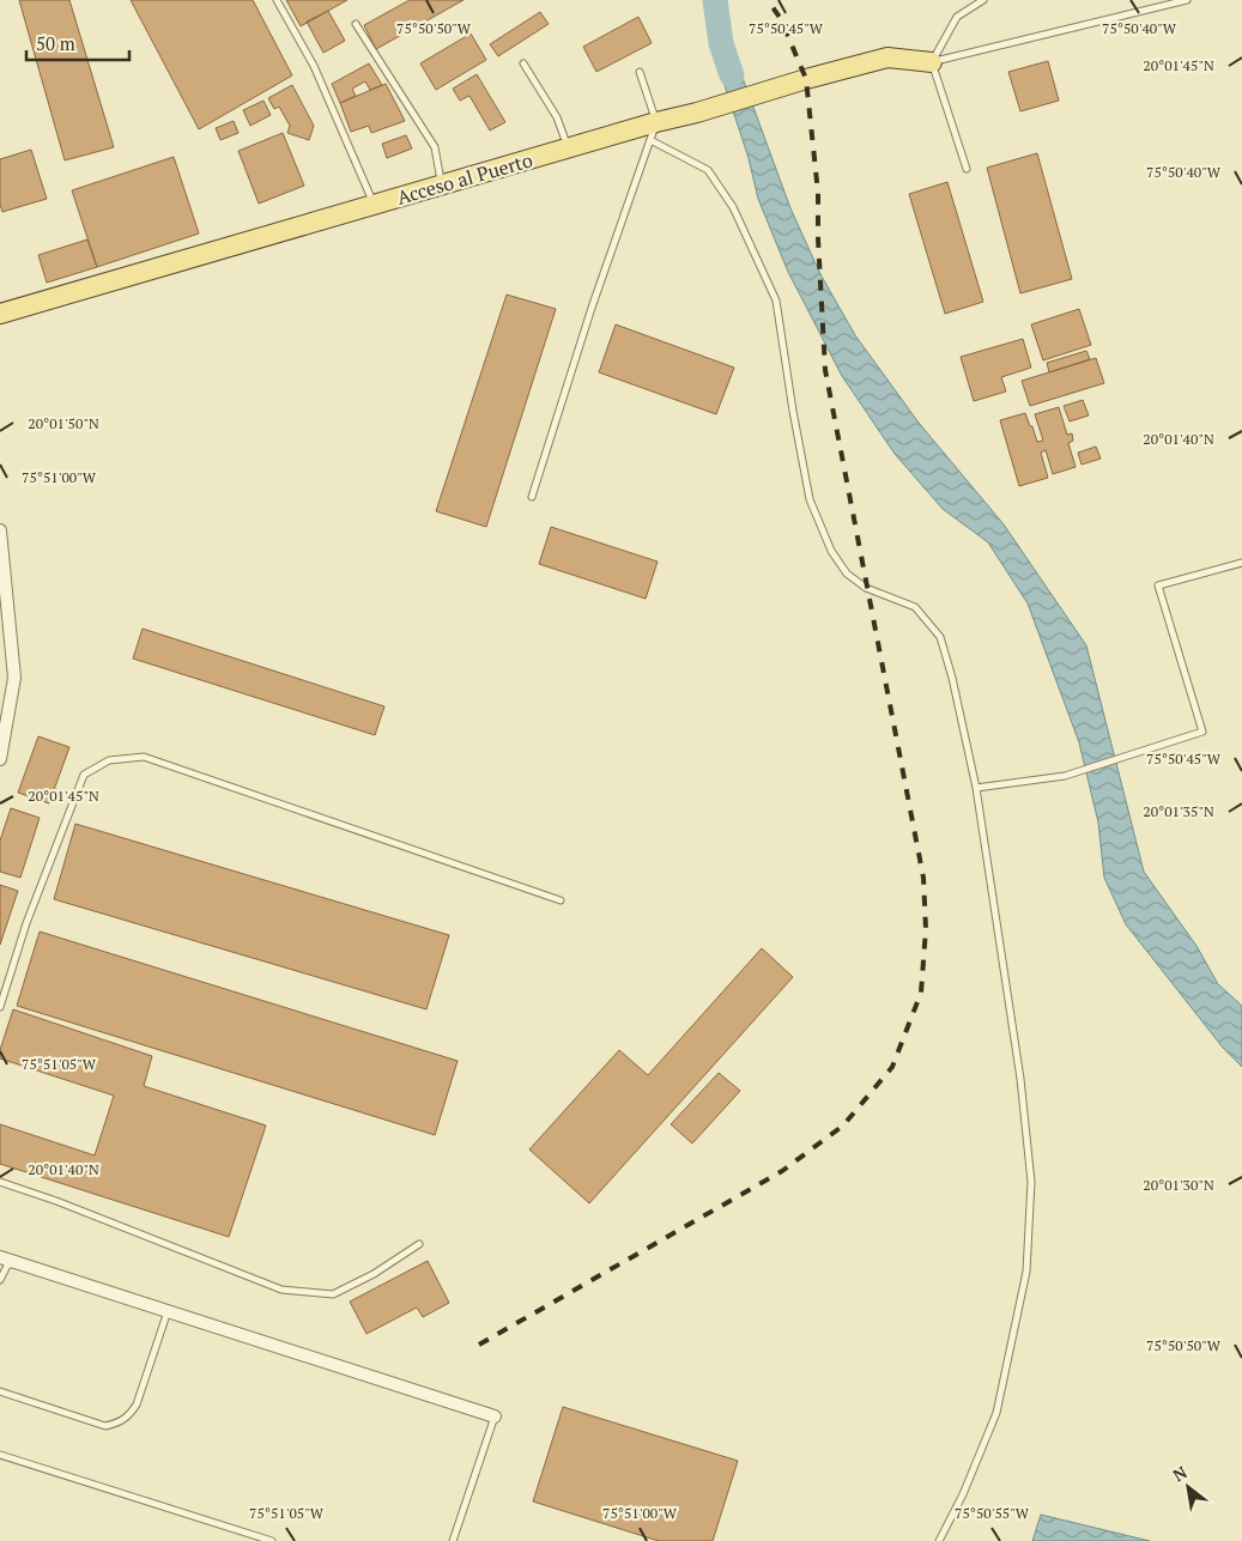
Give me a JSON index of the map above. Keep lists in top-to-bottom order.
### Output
{
  "streets": {
    "main road": ["Acceso al Puerto"]
  },
  "scale_bar": "50 m",
  "north": "top left",
  "coordinates": [
    "75°50'40\"W",
    "75°50'50\"W",
    "75°50'45\"W",
    "20°01'45\"N",
    "20°01'50\"N",
    "20°01'40\"N",
    "75°51'00\"W",
    "20°01'35\"N",
    "75°51'05\"W",
    "20°01'30\"N",
    "75°50'55\"W"
  ]
}
